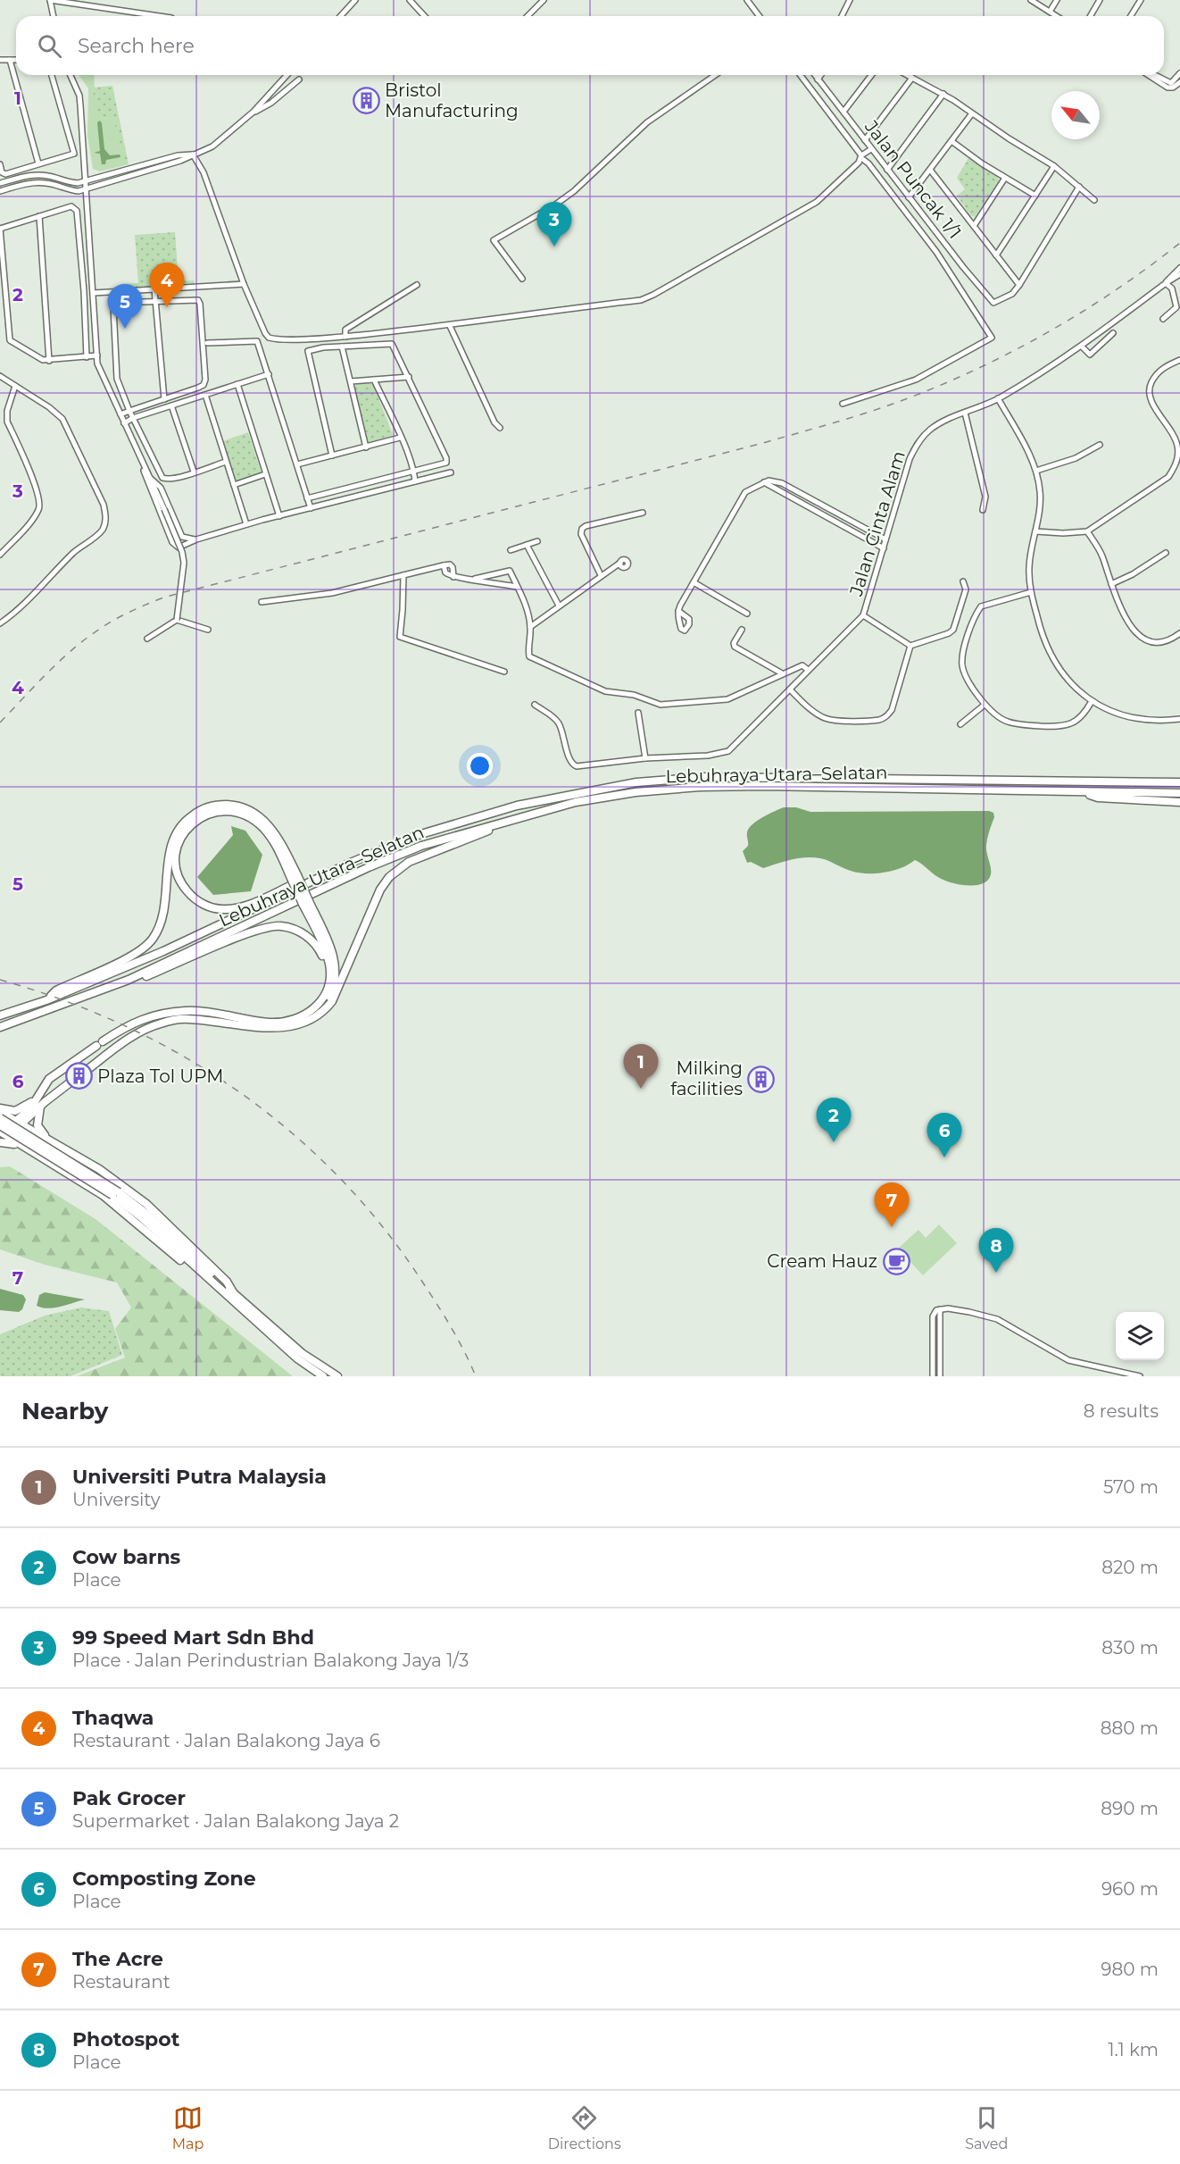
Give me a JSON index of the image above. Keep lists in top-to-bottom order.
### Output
{
  "streets": {
    "highway": ["Lebuhraya Utara–Selatan"],
    "street": ["Jalan Puncak 1/1", "Jalan Cinta Alam"]
  },
  "places": {
    "building": ["Bristol Manufacturing", "Plaza Tol UPM", "Milking facilities"],
    "cafe": ["Cream Hauz"]
  },
  "north": "top left",
  "page": {
    "search": "Search here",
    "pins": [
      "3",
      "4",
      "5",
      "1",
      "2",
      "6",
      "7",
      "8"
    ],
    "heading": ["Nearby", "8 results"],
    "list": [
      {
        "mark": "1",
        "name": "Universiti Putra Malaysia",
        "note": "University",
        "value": "570 m"
      },
      {
        "mark": "2",
        "name": "Cow barns",
        "note": "Place",
        "value": "820 m"
      },
      {
        "mark": "3",
        "name": "99 Speed Mart Sdn Bhd",
        "note": "Place · Jalan Perindustrian Balakong Jaya 1/3",
        "value": "830 m"
      },
      {
        "mark": "4",
        "name": "Thaqwa",
        "note": "Restaurant · Jalan Balakong Jaya 6",
        "value": "880 m"
      },
      {
        "mark": "5",
        "name": "Pak Grocer",
        "note": "Supermarket · Jalan Balakong Jaya 2",
        "value": "890 m"
      },
      {
        "mark": "6",
        "name": "Composting Zone",
        "note": "Place",
        "value": "960 m"
      },
      {
        "mark": "7",
        "name": "The Acre",
        "note": "Restaurant",
        "value": "980 m"
      },
      {
        "mark": "8",
        "name": "Photospot",
        "note": "Place",
        "value": "1.1 km"
      }
    ],
    "nav": ["Map", "Directions", "Saved"]
  },
  "grid": {
    "rows": [
      "1",
      "2",
      "3",
      "4",
      "5",
      "6",
      "7"
    ]
  }
}
